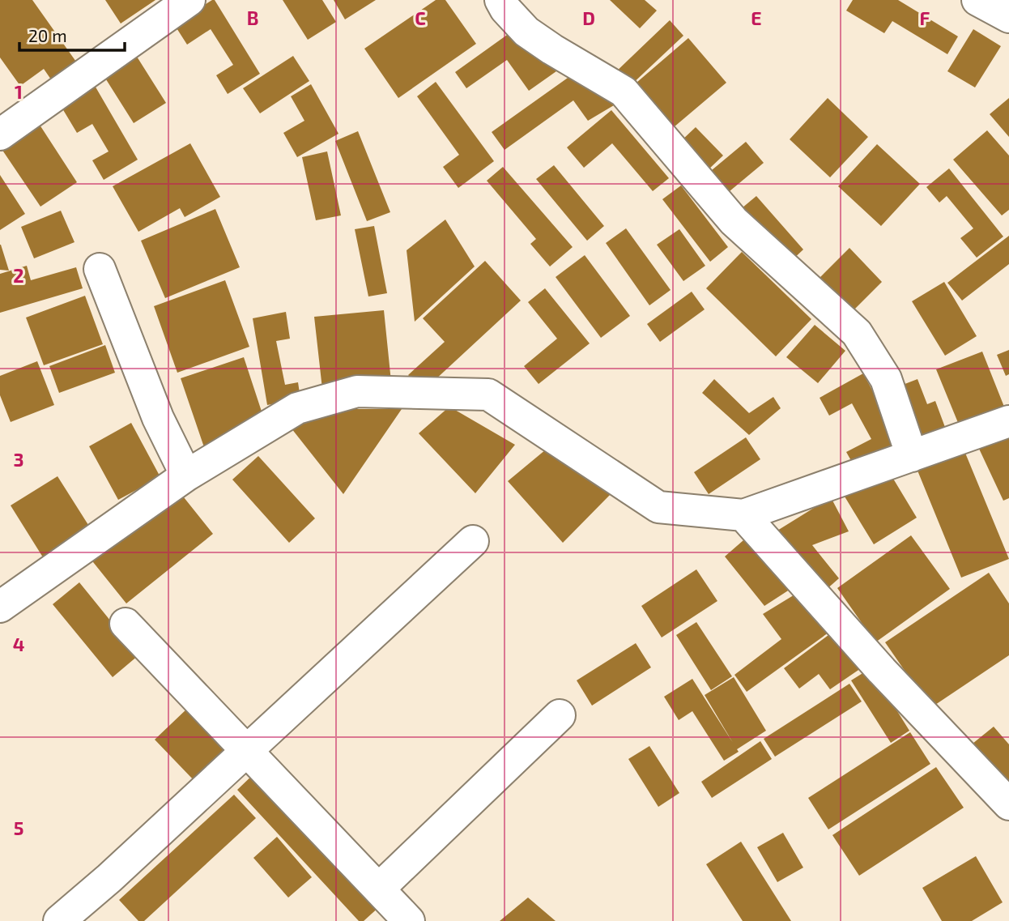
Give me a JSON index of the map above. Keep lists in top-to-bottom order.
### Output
{
  "scale_bar": "20 m",
  "grid": {
    "columns": [
      "B",
      "C",
      "D",
      "E",
      "F"
    ],
    "rows": [
      "1",
      "2",
      "3",
      "4",
      "5"
    ]
  }
}
